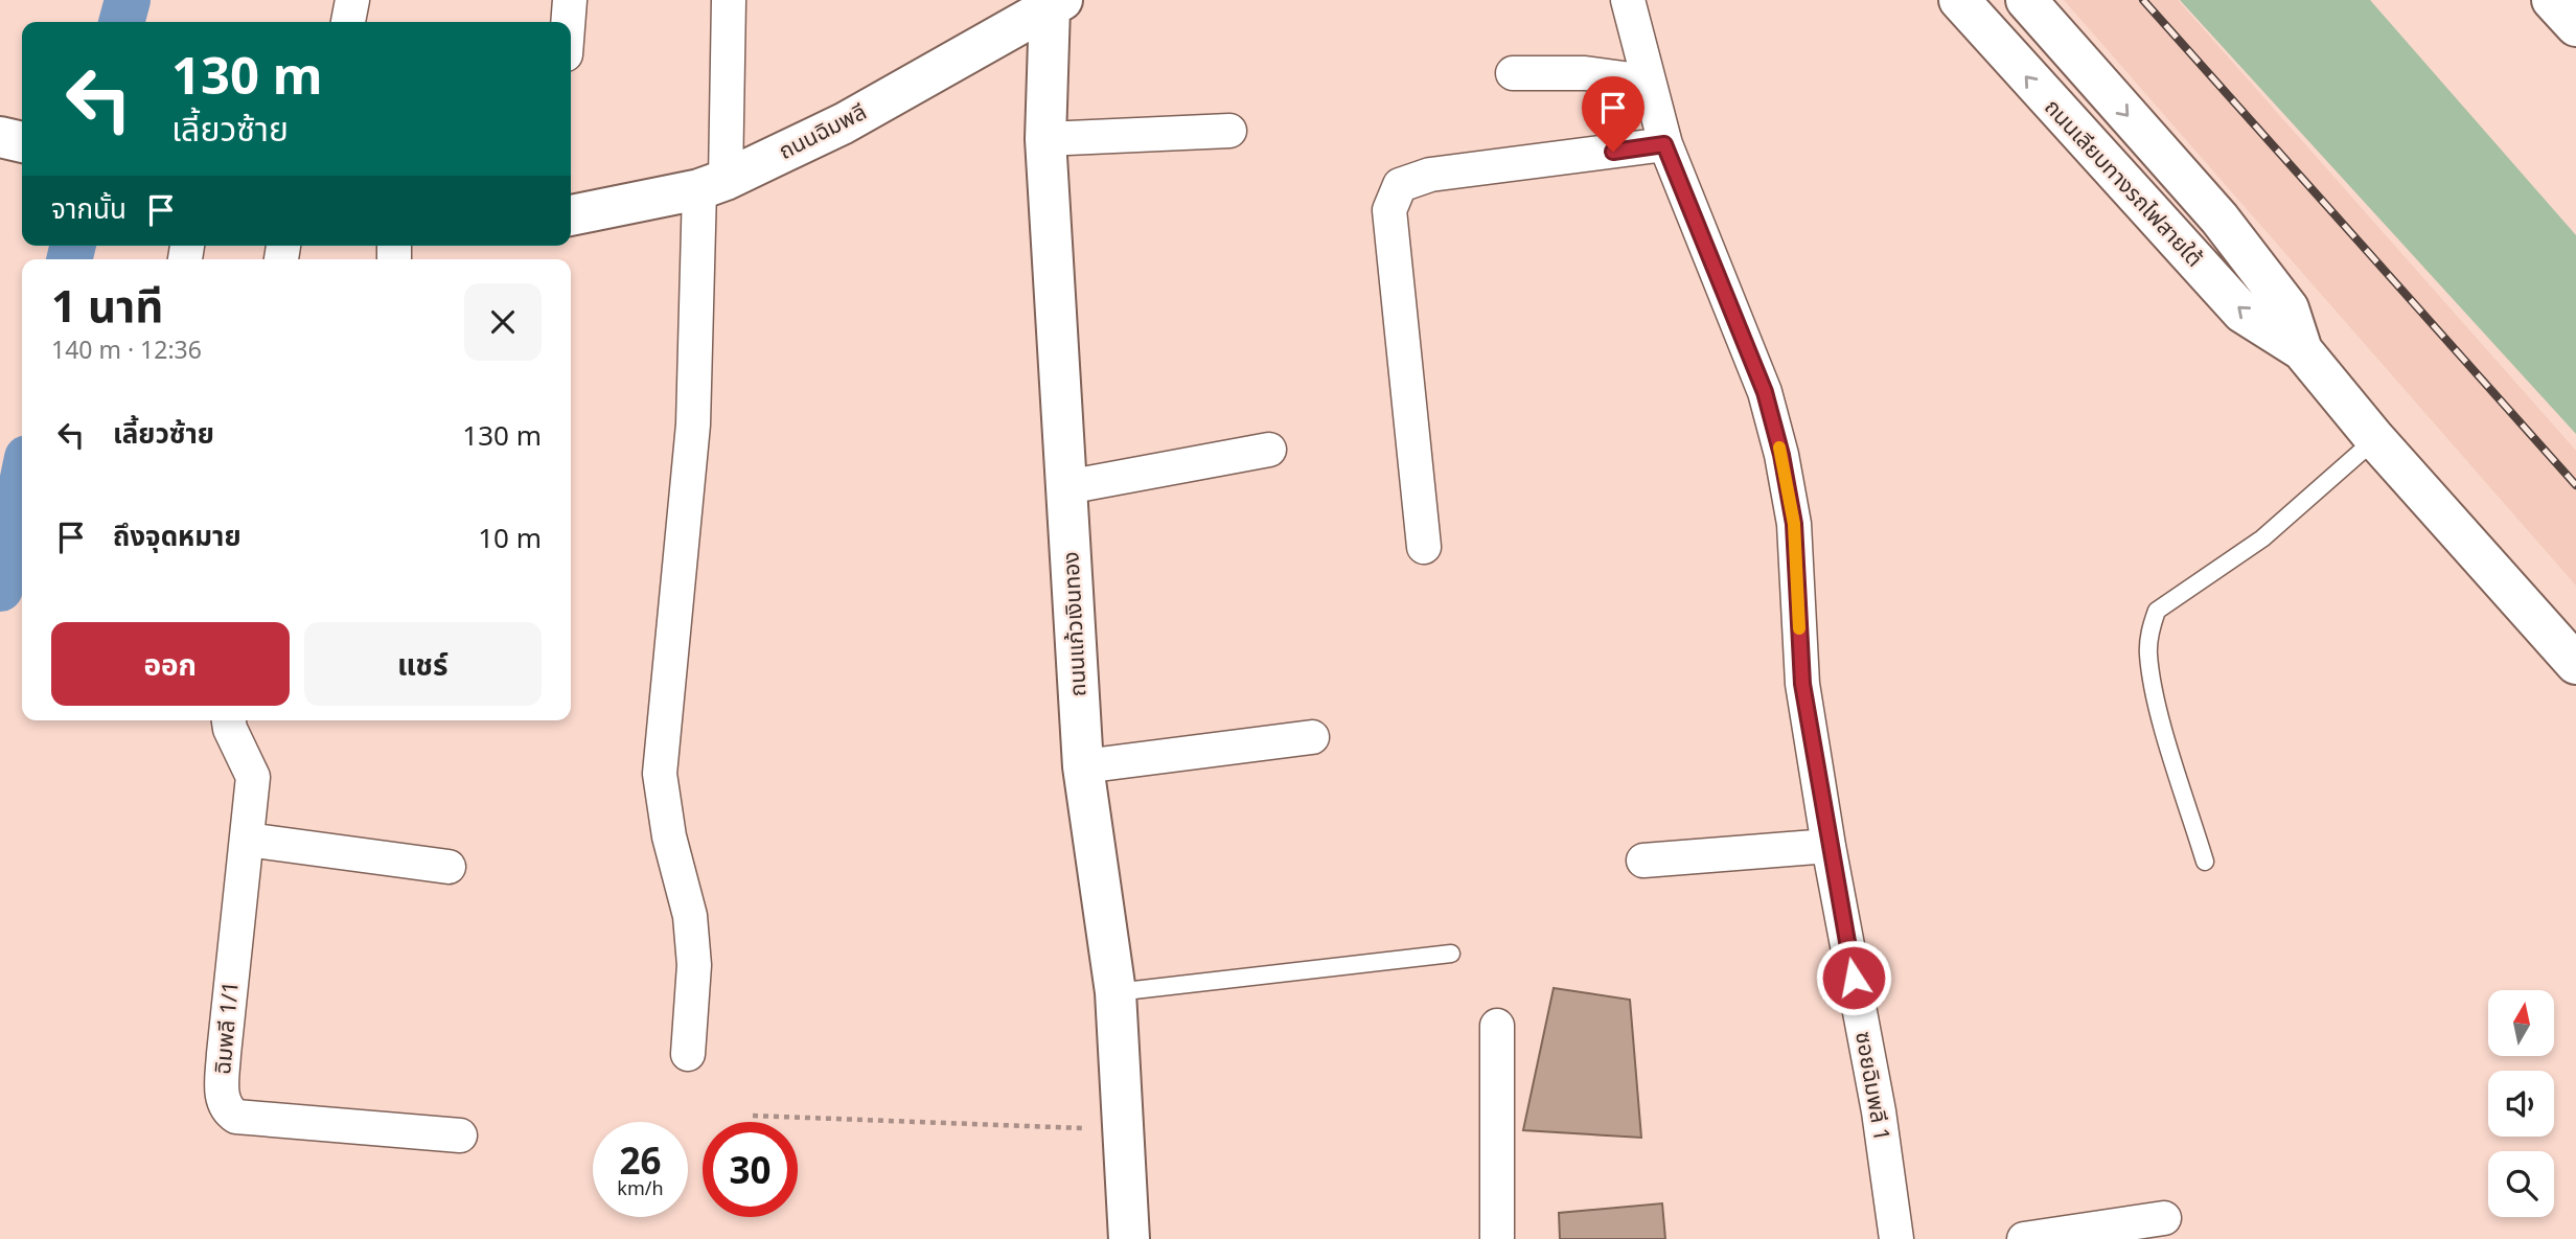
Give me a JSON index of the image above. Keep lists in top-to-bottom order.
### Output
{
  "streets": {
    "street": [
      "ถนนฉิมพลี",
      "ถนนเลียบทางรถไฟสายใต้",
      "ถนนแก้วเงินทอง",
      "ฉิมพลี 1/1",
      "ซอยฉิมพลี 1"
    ]
  },
  "crossings": [
    ["ถนนฉิมพลี", "ถนนแก้วเงินทอง"]
  ],
  "north": "top",
  "page": {
    "turn": ["130 m", "เลี้ยวซ้าย"],
    "then": "จากนั้น",
    "heading": ["1 นาที", "140 m · 12:36"],
    "list": [
      {
        "name": "เลี้ยวซ้าย",
        "value": "130 m"
      },
      {
        "name": "ถึงจุดหมาย",
        "value": "10 m"
      }
    ],
    "buttons": ["ออก", "แชร์"],
    "speed": "26 km/h",
    "limit": "30"
  }
}
